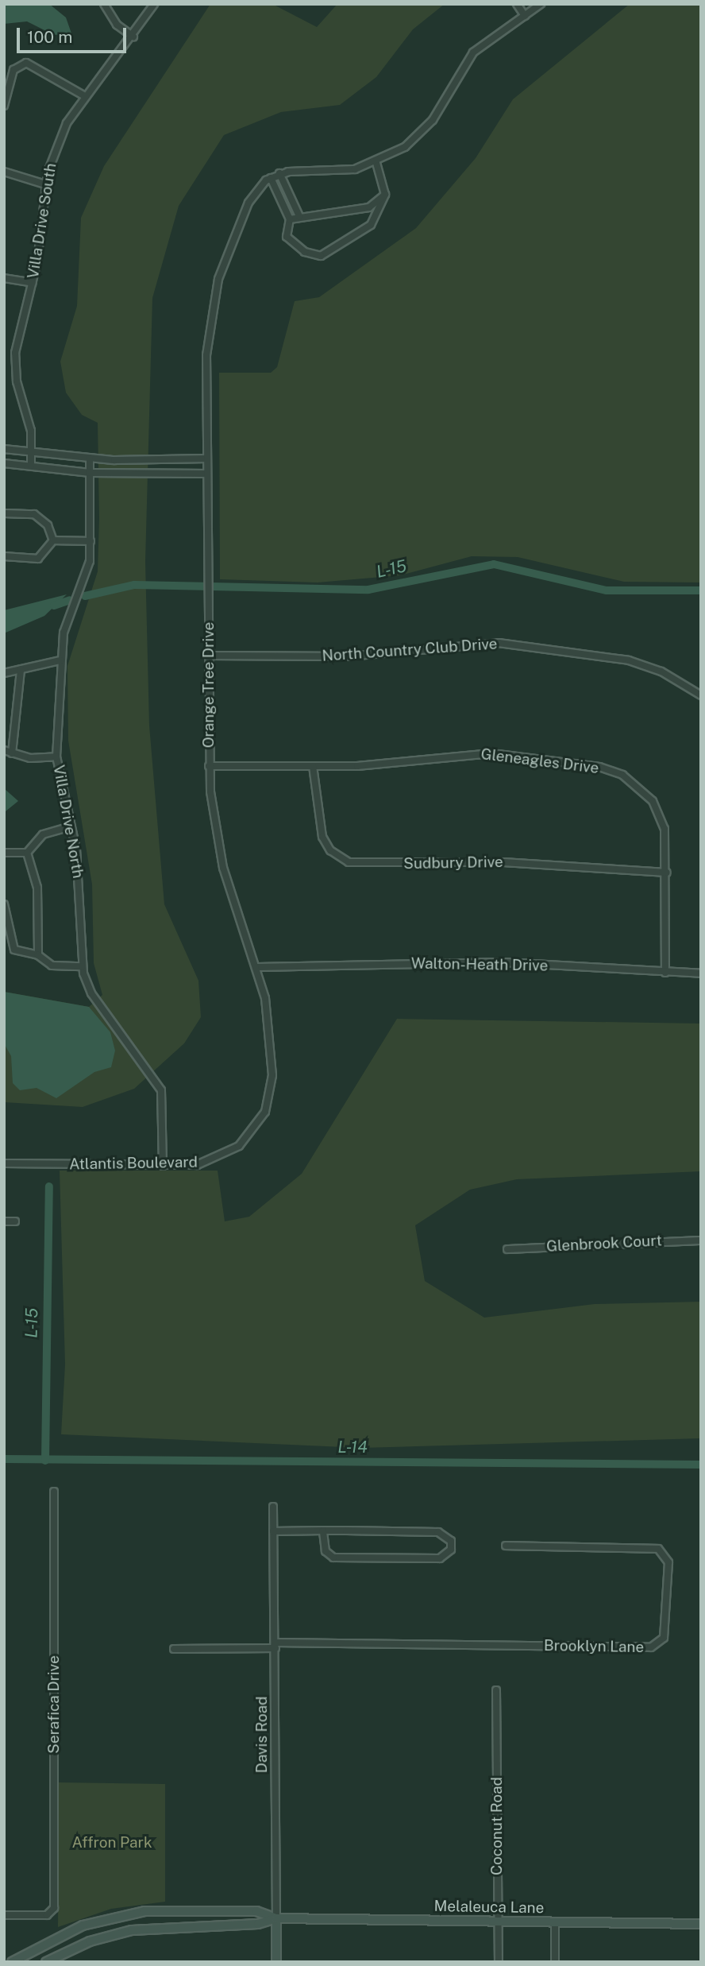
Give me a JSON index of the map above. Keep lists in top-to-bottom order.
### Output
{
  "streets": {
    "street": [
      "Villa Drive South",
      "North Country Club Drive",
      "Orange Tree Drive",
      "Gleneagles Drive",
      "Villa Drive North",
      "Sudbury Drive",
      "Walton-Heath Drive",
      "Atlantis Boulevard",
      "Glenbrook Court",
      "Brooklyn Lane",
      "Serafica Drive",
      "Davis Road",
      "Coconut Road",
      "Melaleuca Lane"
    ]
  },
  "crossings": [
    ["North Country Club Drive", "Orange Tree Drive"],
    ["Orange Tree Drive", "Gleneagles Drive"],
    ["Orange Tree Drive", "Walton-Heath Drive"],
    ["Orange Tree Drive", "Atlantis Boulevard"],
    ["Gleneagles Drive", "Sudbury Drive"],
    ["Gleneagles Drive", "Walton-Heath Drive"],
    ["Villa Drive North", "Atlantis Boulevard"],
    ["Brooklyn Lane", "Davis Road"],
    ["Davis Road", "Melaleuca Lane"],
    ["Coconut Road", "Melaleuca Lane"]
  ],
  "water": ["L-15", "L-14"],
  "parks": ["Affron Park"],
  "scale_bar": "100 m"
}
